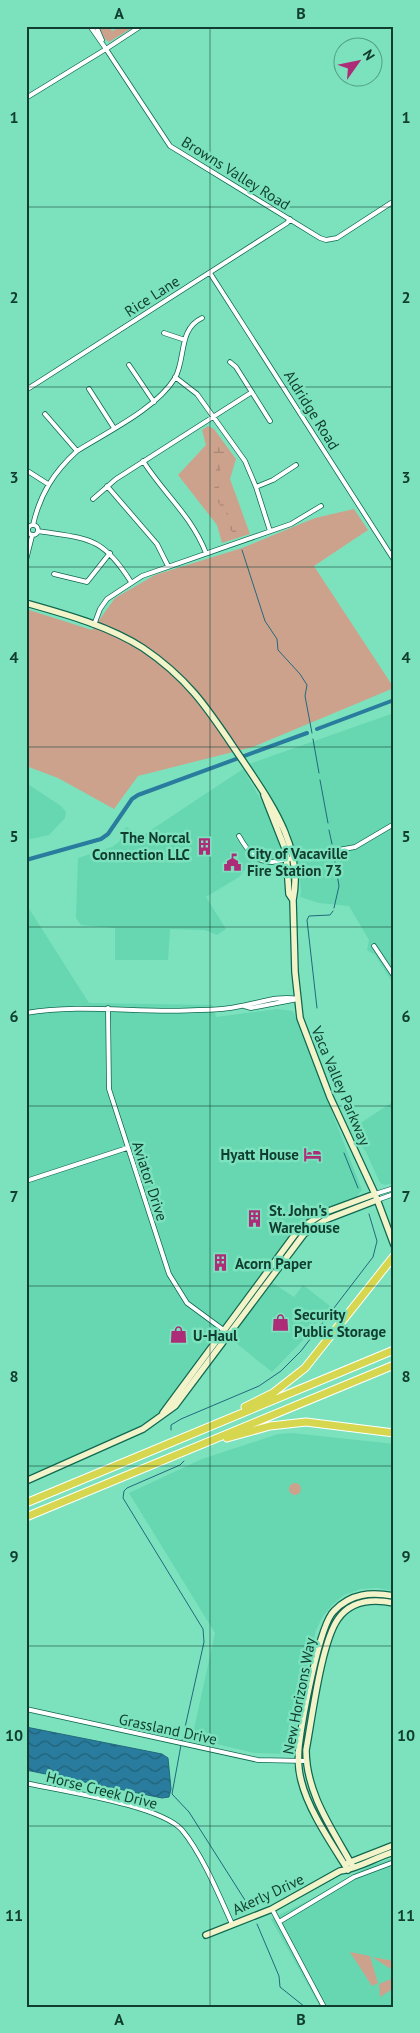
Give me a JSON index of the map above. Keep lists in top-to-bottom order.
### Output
{
  "streets": {
    "street": [
      "Browns Valley Road",
      "Rice Lane",
      "Aldridge Road",
      "Vaca Valley Parkway",
      "Aviator Drive",
      "New Horizons Way",
      "Grassland Drive",
      "Horse Creek Drive",
      "Akerly Drive"
    ]
  },
  "crossings": [
    ["Browns Valley Road", "Rice Lane"],
    ["Rice Lane", "Aldridge Road"],
    ["New Horizons Way", "Grassland Drive"],
    ["New Horizons Way", "Akerly Drive"],
    ["Horse Creek Drive", "Akerly Drive"]
  ],
  "places": {
    "building": ["The Norcal Connection LLC", "St. John's Warehouse", "Acorn Paper"],
    "public building": ["City of Vacaville Fire Station 73"],
    "hotel": ["Hyatt House"],
    "shop": ["Security Public Storage", "U-Haul"]
  },
  "north": "top right",
  "grid": {
    "columns": ["A", "B"],
    "rows": [
      "1",
      "2",
      "3",
      "4",
      "5",
      "6",
      "7",
      "8",
      "9",
      "10",
      "11"
    ]
  }
}
